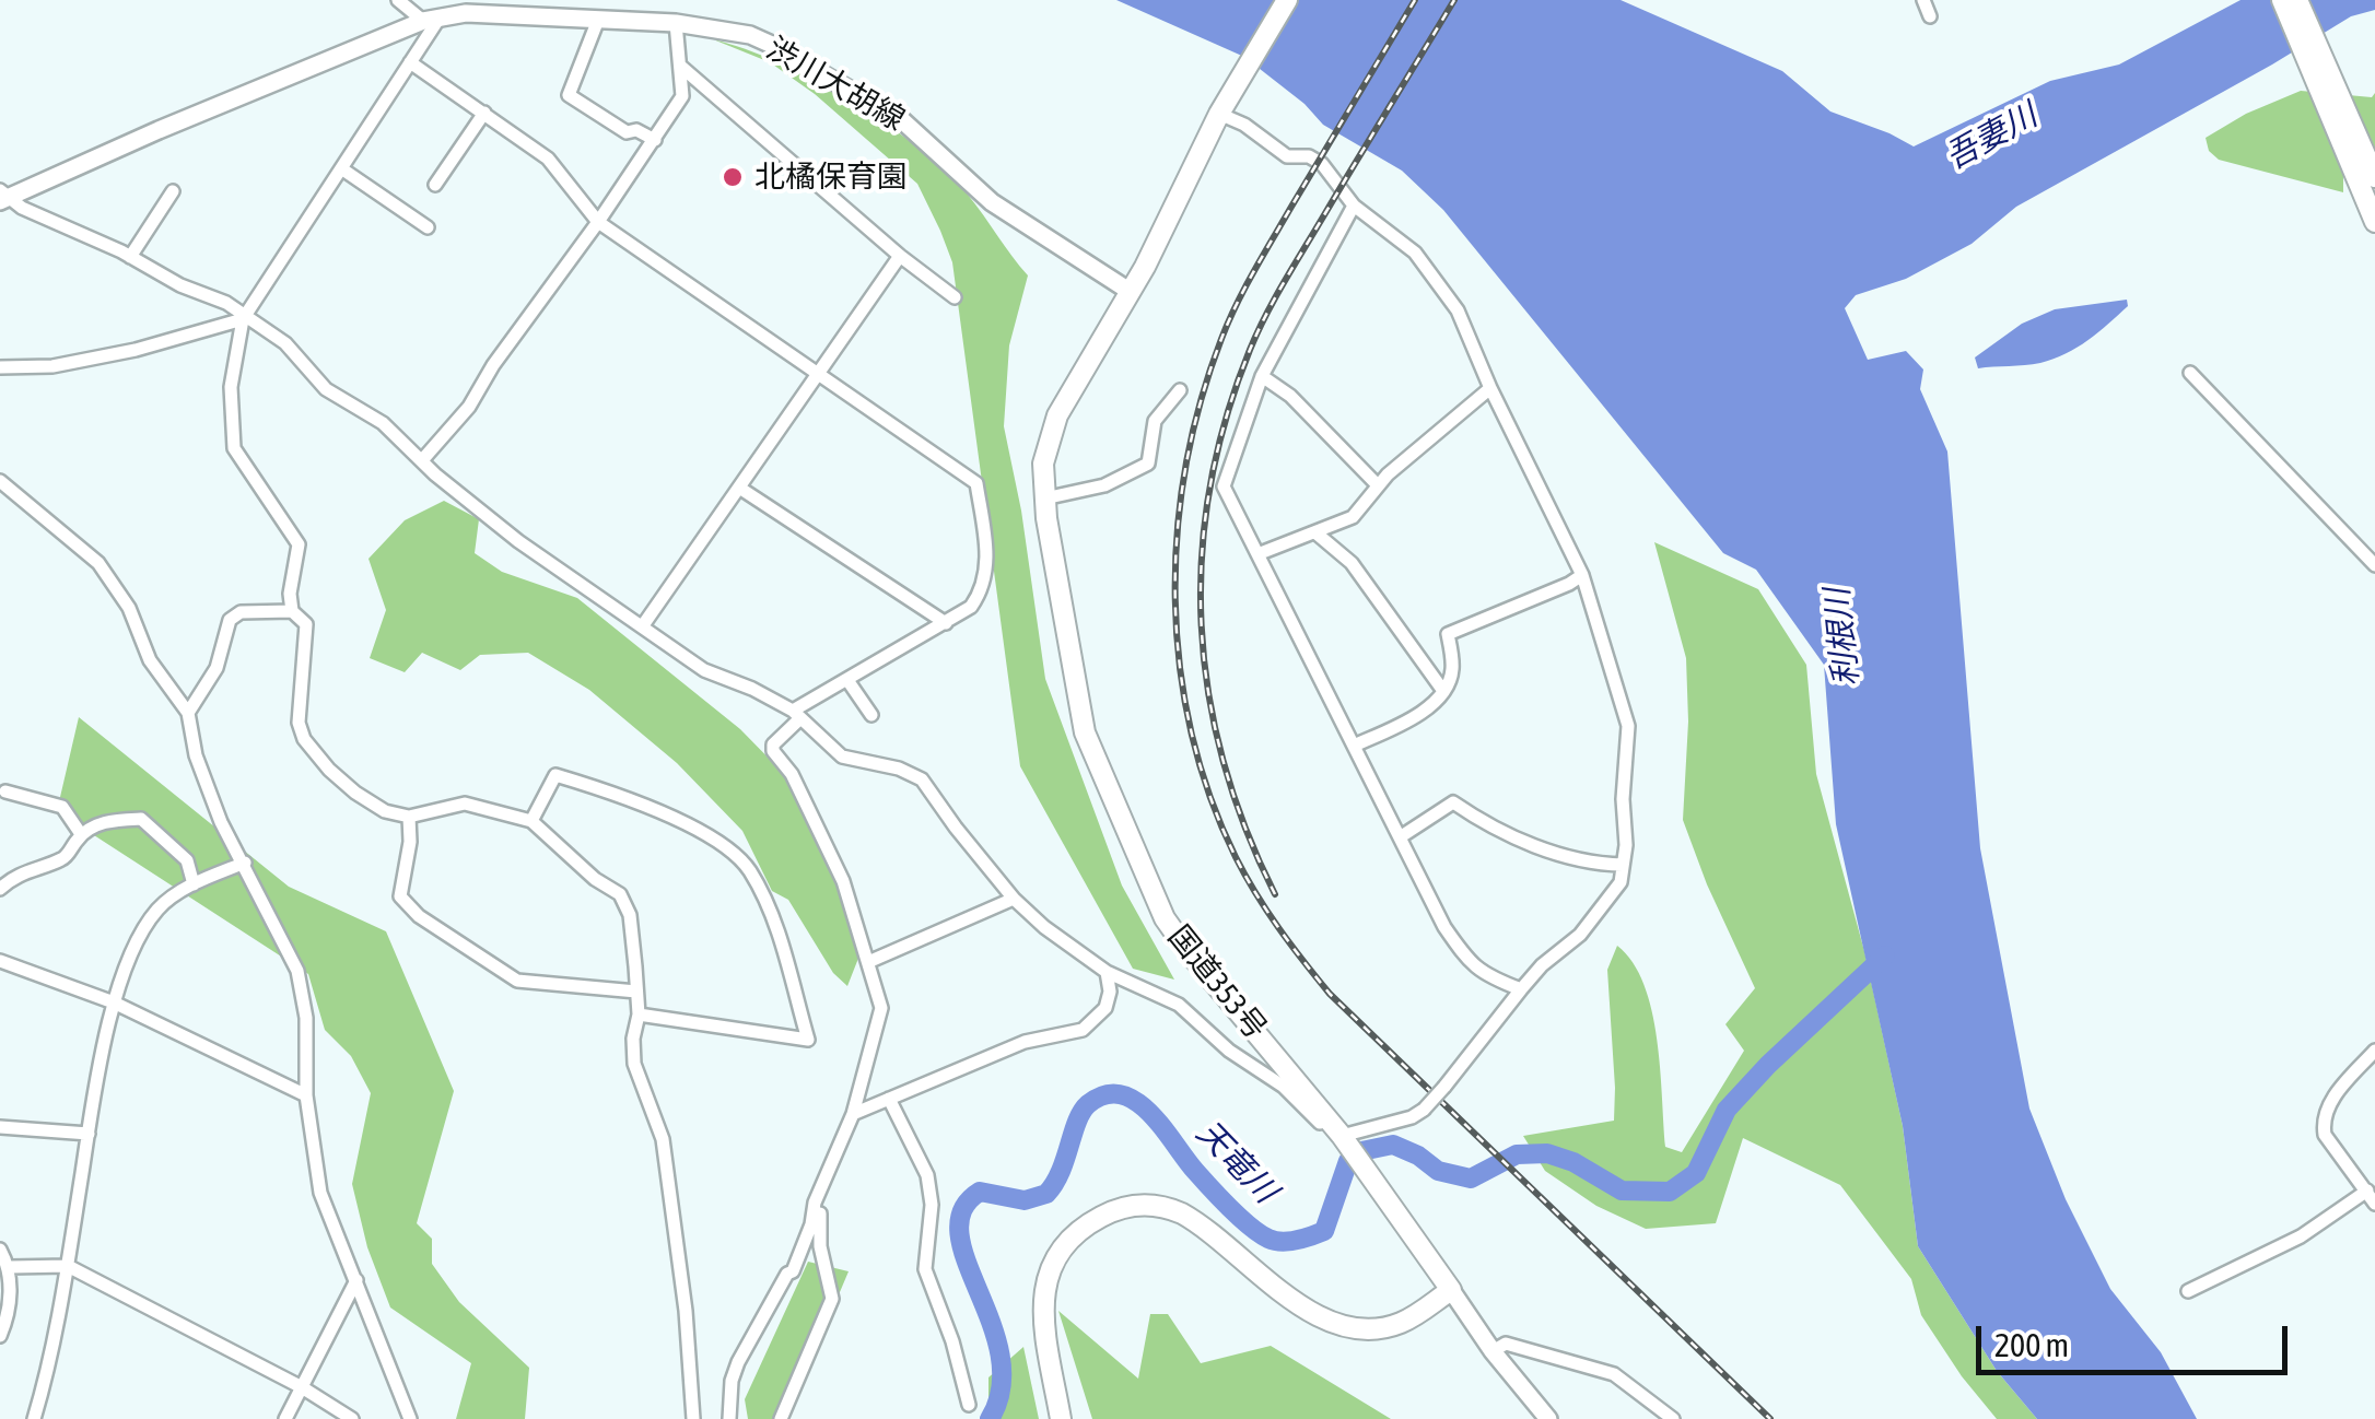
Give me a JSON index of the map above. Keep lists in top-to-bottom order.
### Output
{
  "streets": {
    "highway": ["国道353号"],
    "main road": ["渋川大胡線"]
  },
  "crossings": [
    ["渋川大胡線", "国道353号"]
  ],
  "water": ["吾妻川", "利根川", "天竜川"],
  "places": ["北橘保育園"],
  "scale_bar": "200 m"
}
